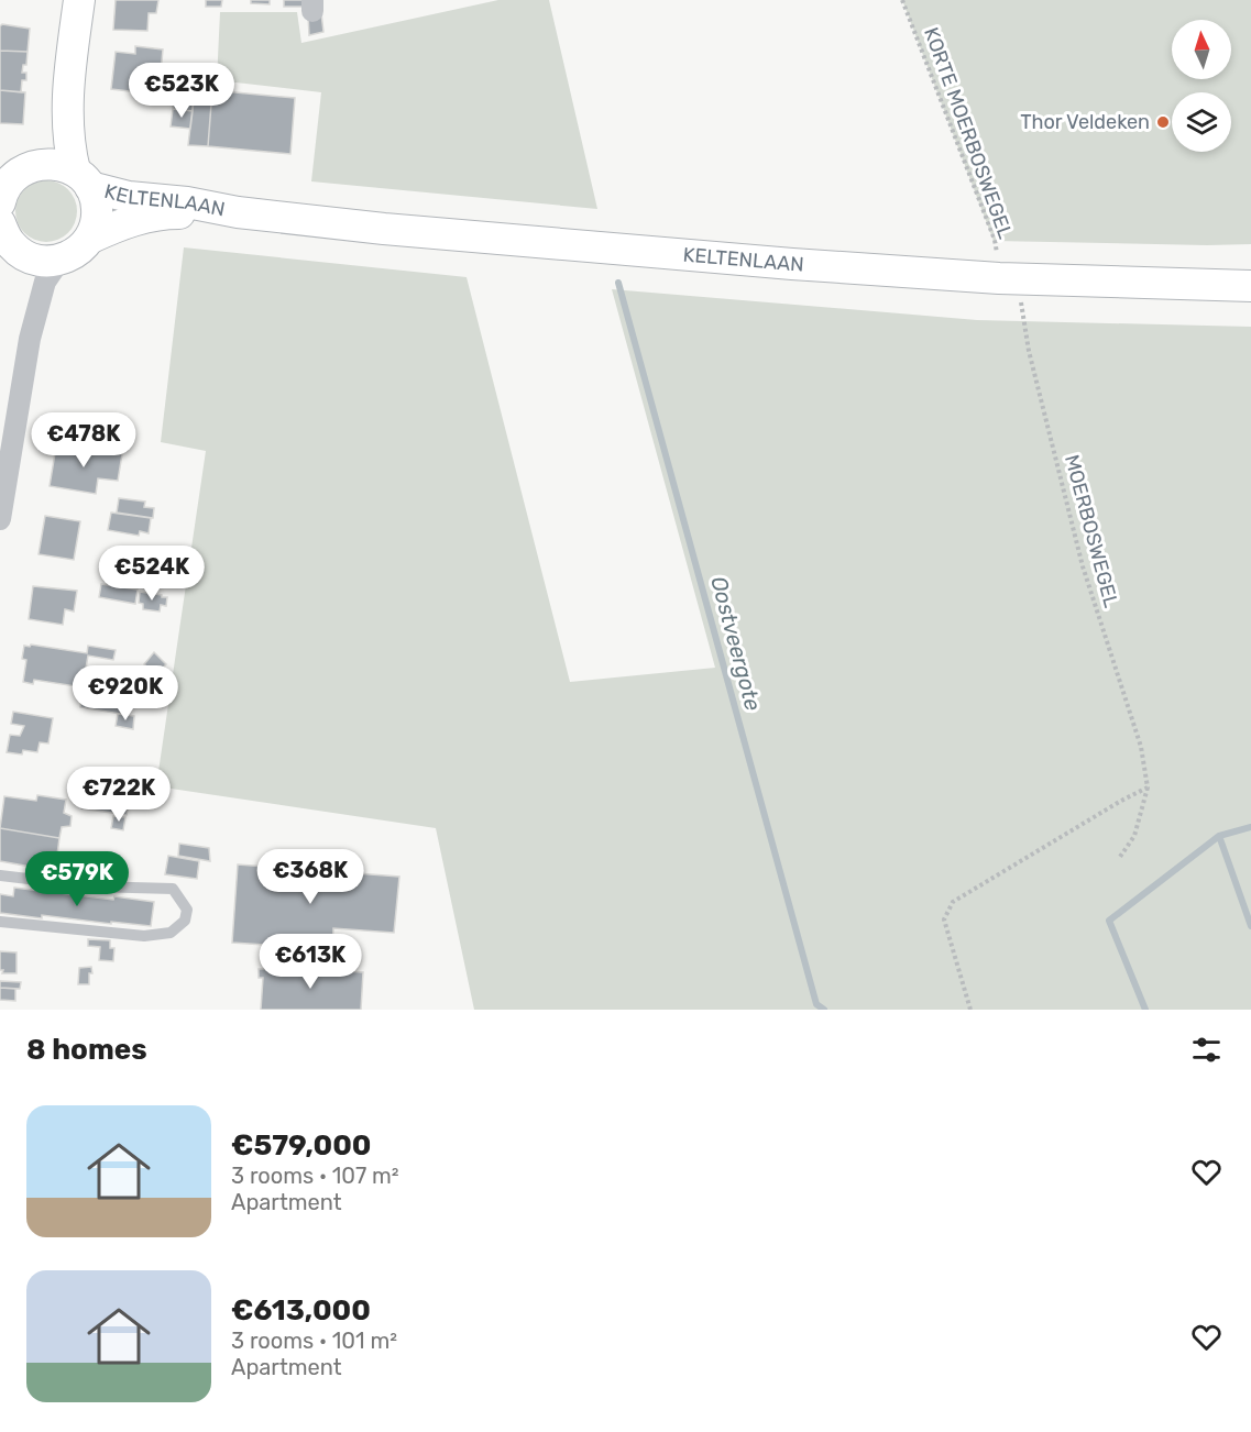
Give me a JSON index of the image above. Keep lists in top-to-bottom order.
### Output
{
  "streets": {
    "main road": ["KELTENLAAN"],
    "path": ["KORTE MOERBOSWEGEL", "MOERBOSWEGEL"]
  },
  "crossings": [
    ["KORTE MOERBOSWEGEL", "KELTENLAAN"],
    ["KORTE MOERBOSWEGEL", "MOERBOSWEGEL"],
    ["KELTENLAAN", "MOERBOSWEGEL"]
  ],
  "water": ["Oostveergote"],
  "places": ["Thor Veldeken"],
  "north": "top",
  "page": {
    "price": [
      "€523K",
      "€478K",
      "€524K",
      "€920K",
      "€722K",
      "€368K",
      "€579K",
      "€613K"
    ],
    "heading": "8 homes",
    "list": [
      {
        "name": "€579,000",
        "note": "3 rooms · 107 m² · Apartment"
      },
      {
        "name": "€613,000",
        "note": "3 rooms · 101 m² · Apartment"
      }
    ]
  }
}
